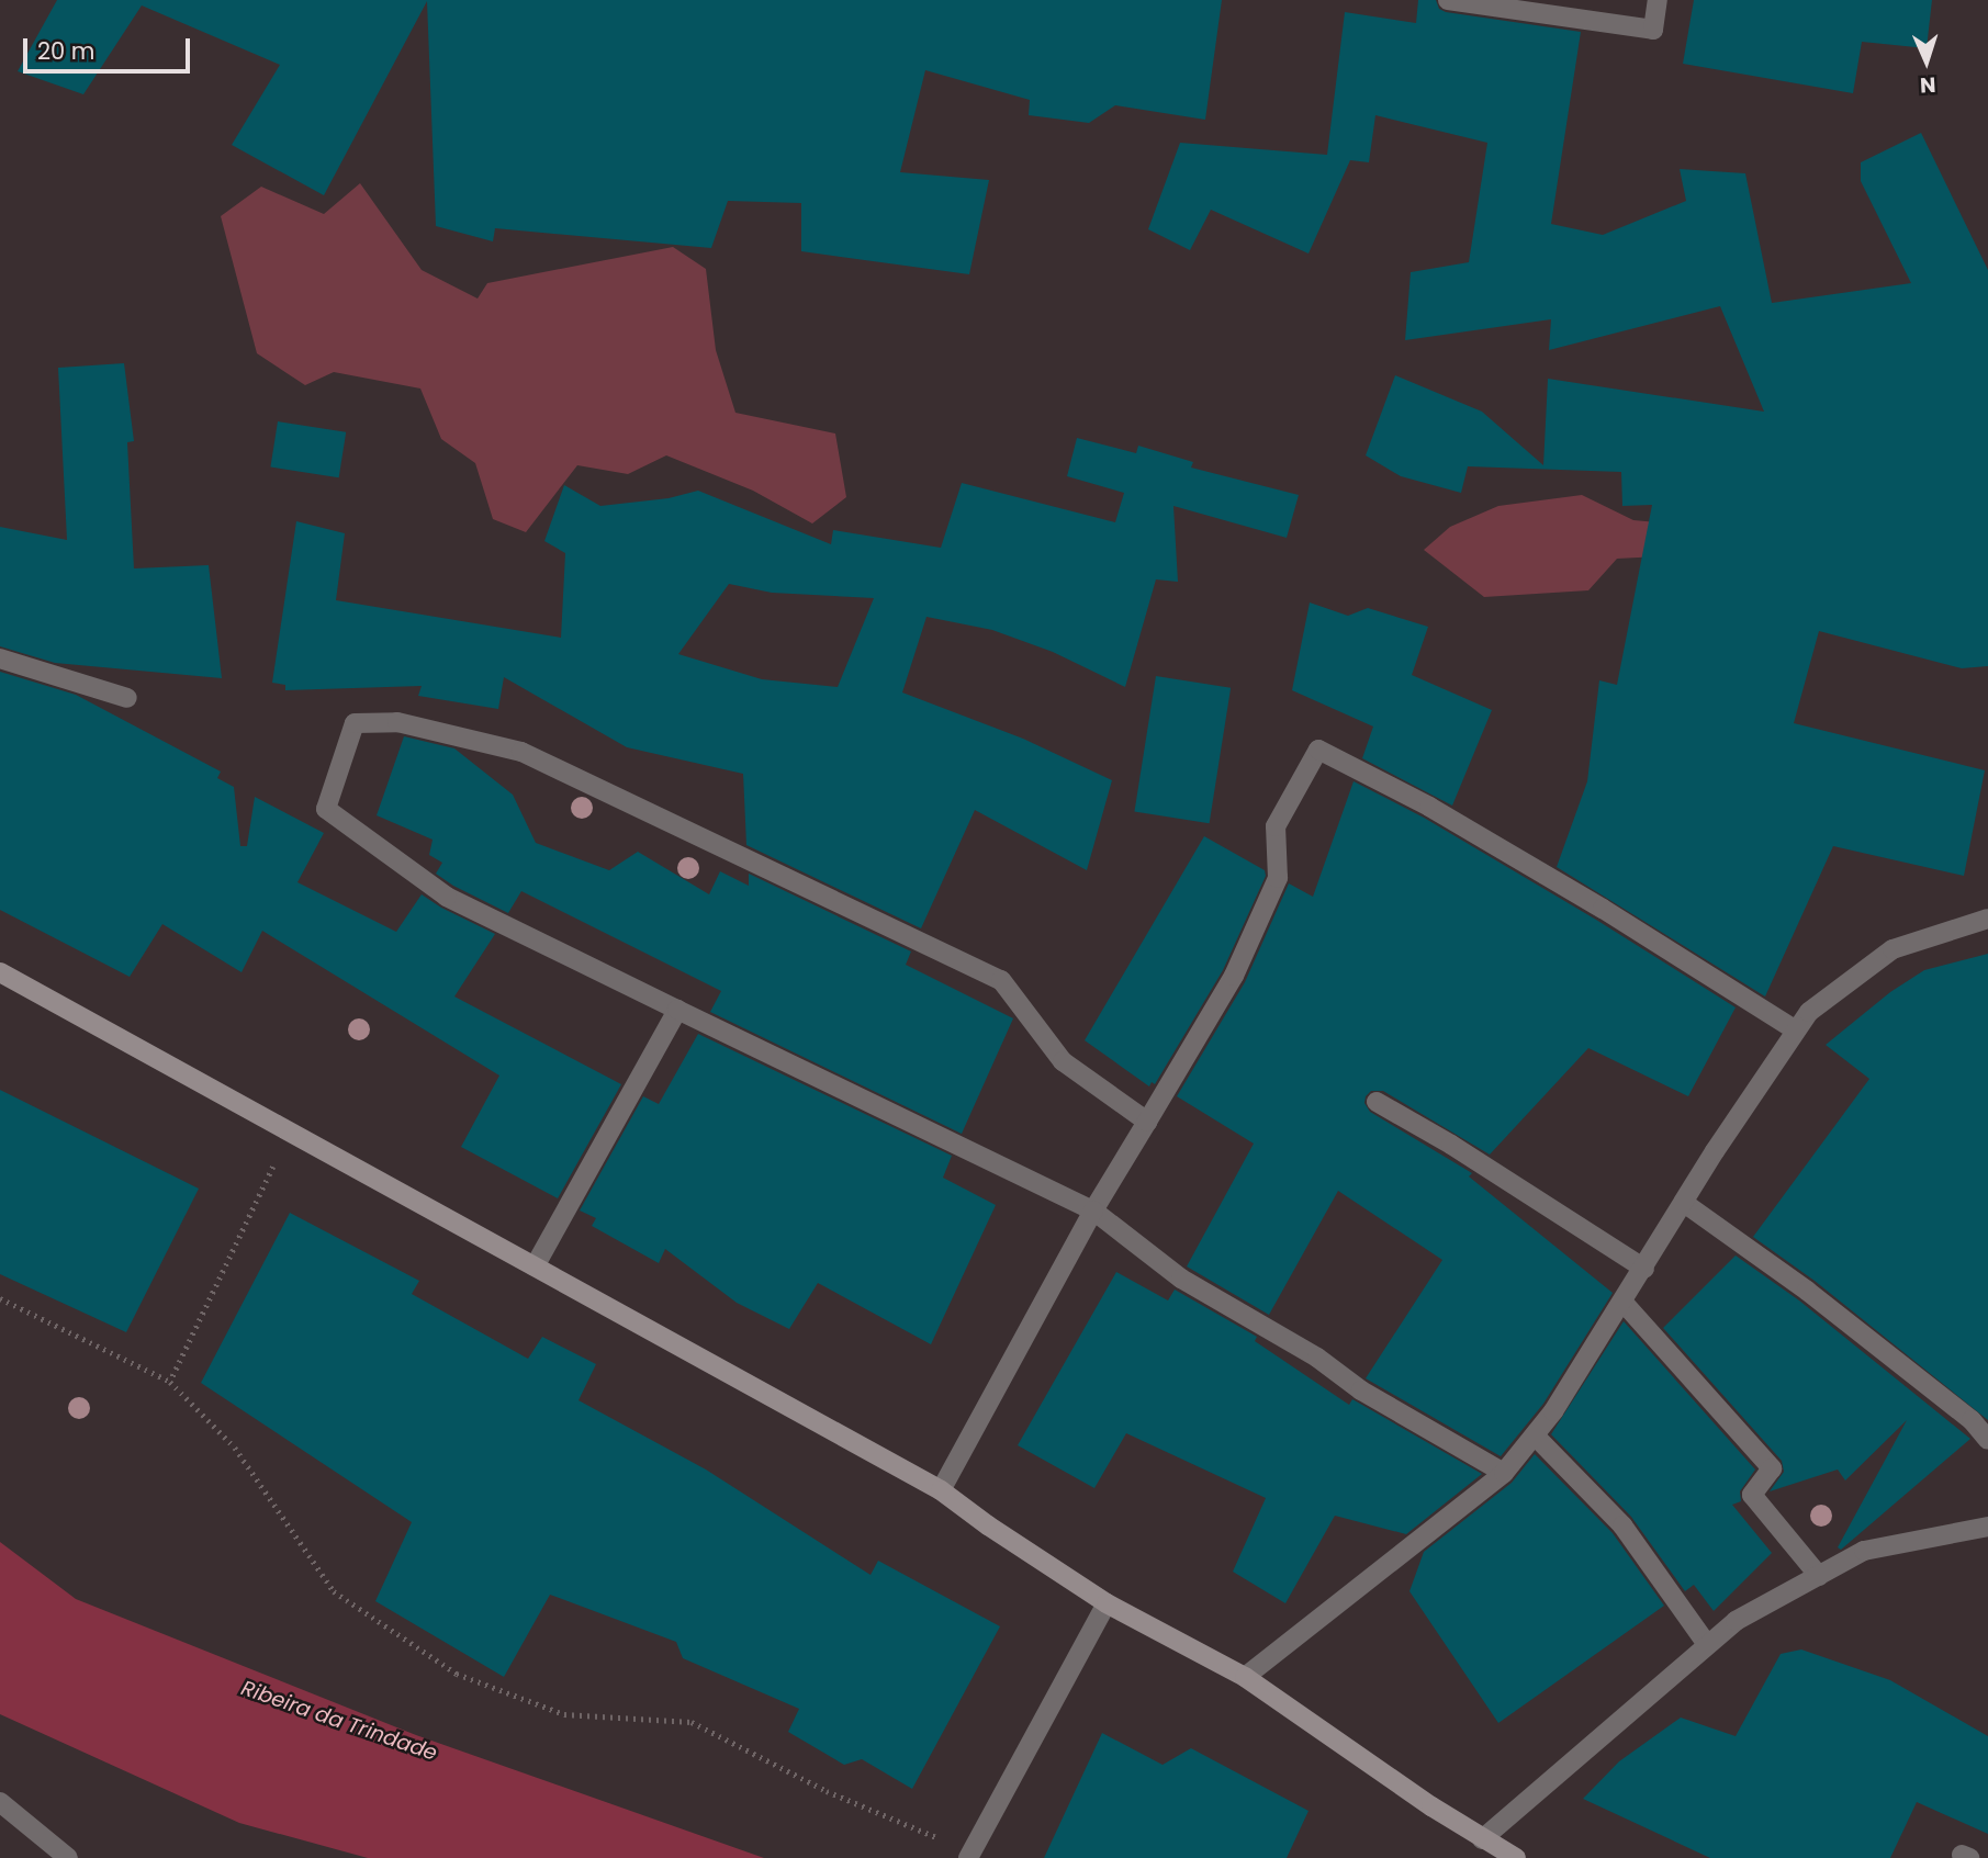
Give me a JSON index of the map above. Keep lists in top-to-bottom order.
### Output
{
  "water": ["Ribeira da Trindade"],
  "scale_bar": "20 m",
  "north": "bottom"
}
